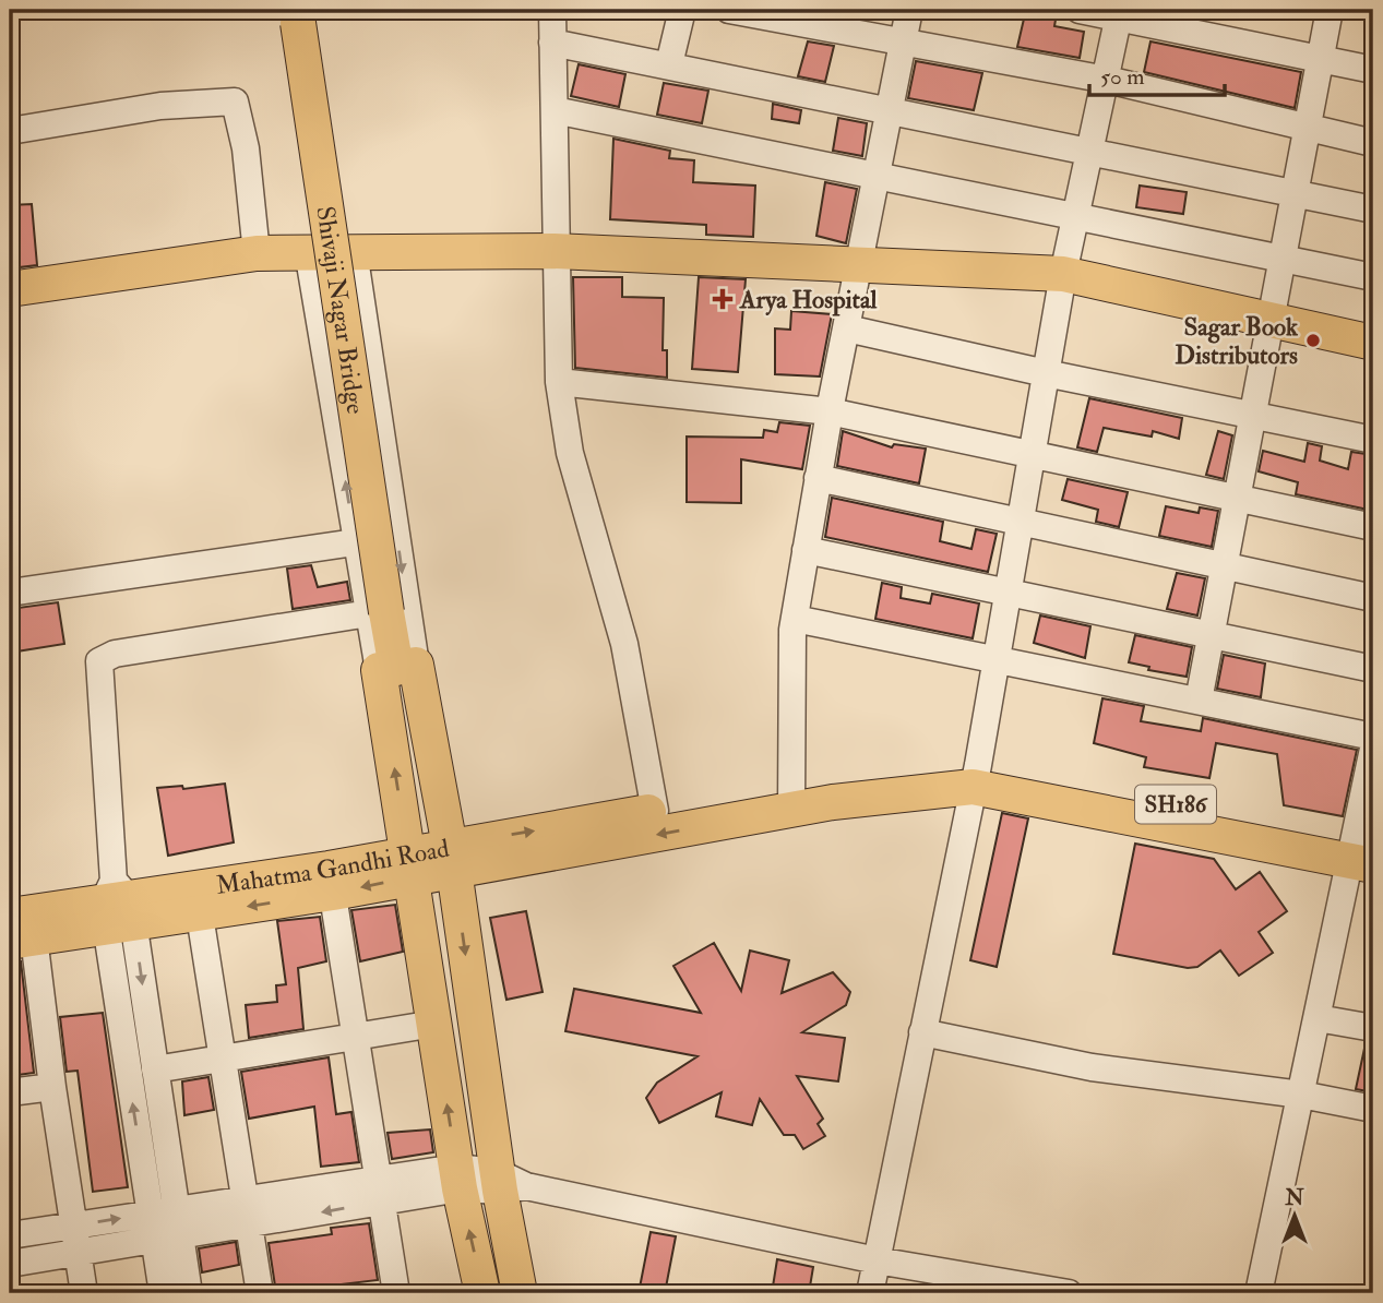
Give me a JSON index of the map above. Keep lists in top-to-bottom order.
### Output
{
  "streets": {
    "main road": ["Shivaji Nagar Bridge", "SH186", "Mahatma Gandhi Road"]
  },
  "crossings": [
    ["SH186", "Mahatma Gandhi Road"]
  ],
  "places": {
    "health": ["Arya Hospital"],
    "other": ["Sagar Book Distributors"]
  },
  "scale_bar": "50 m",
  "north": "top"
}
